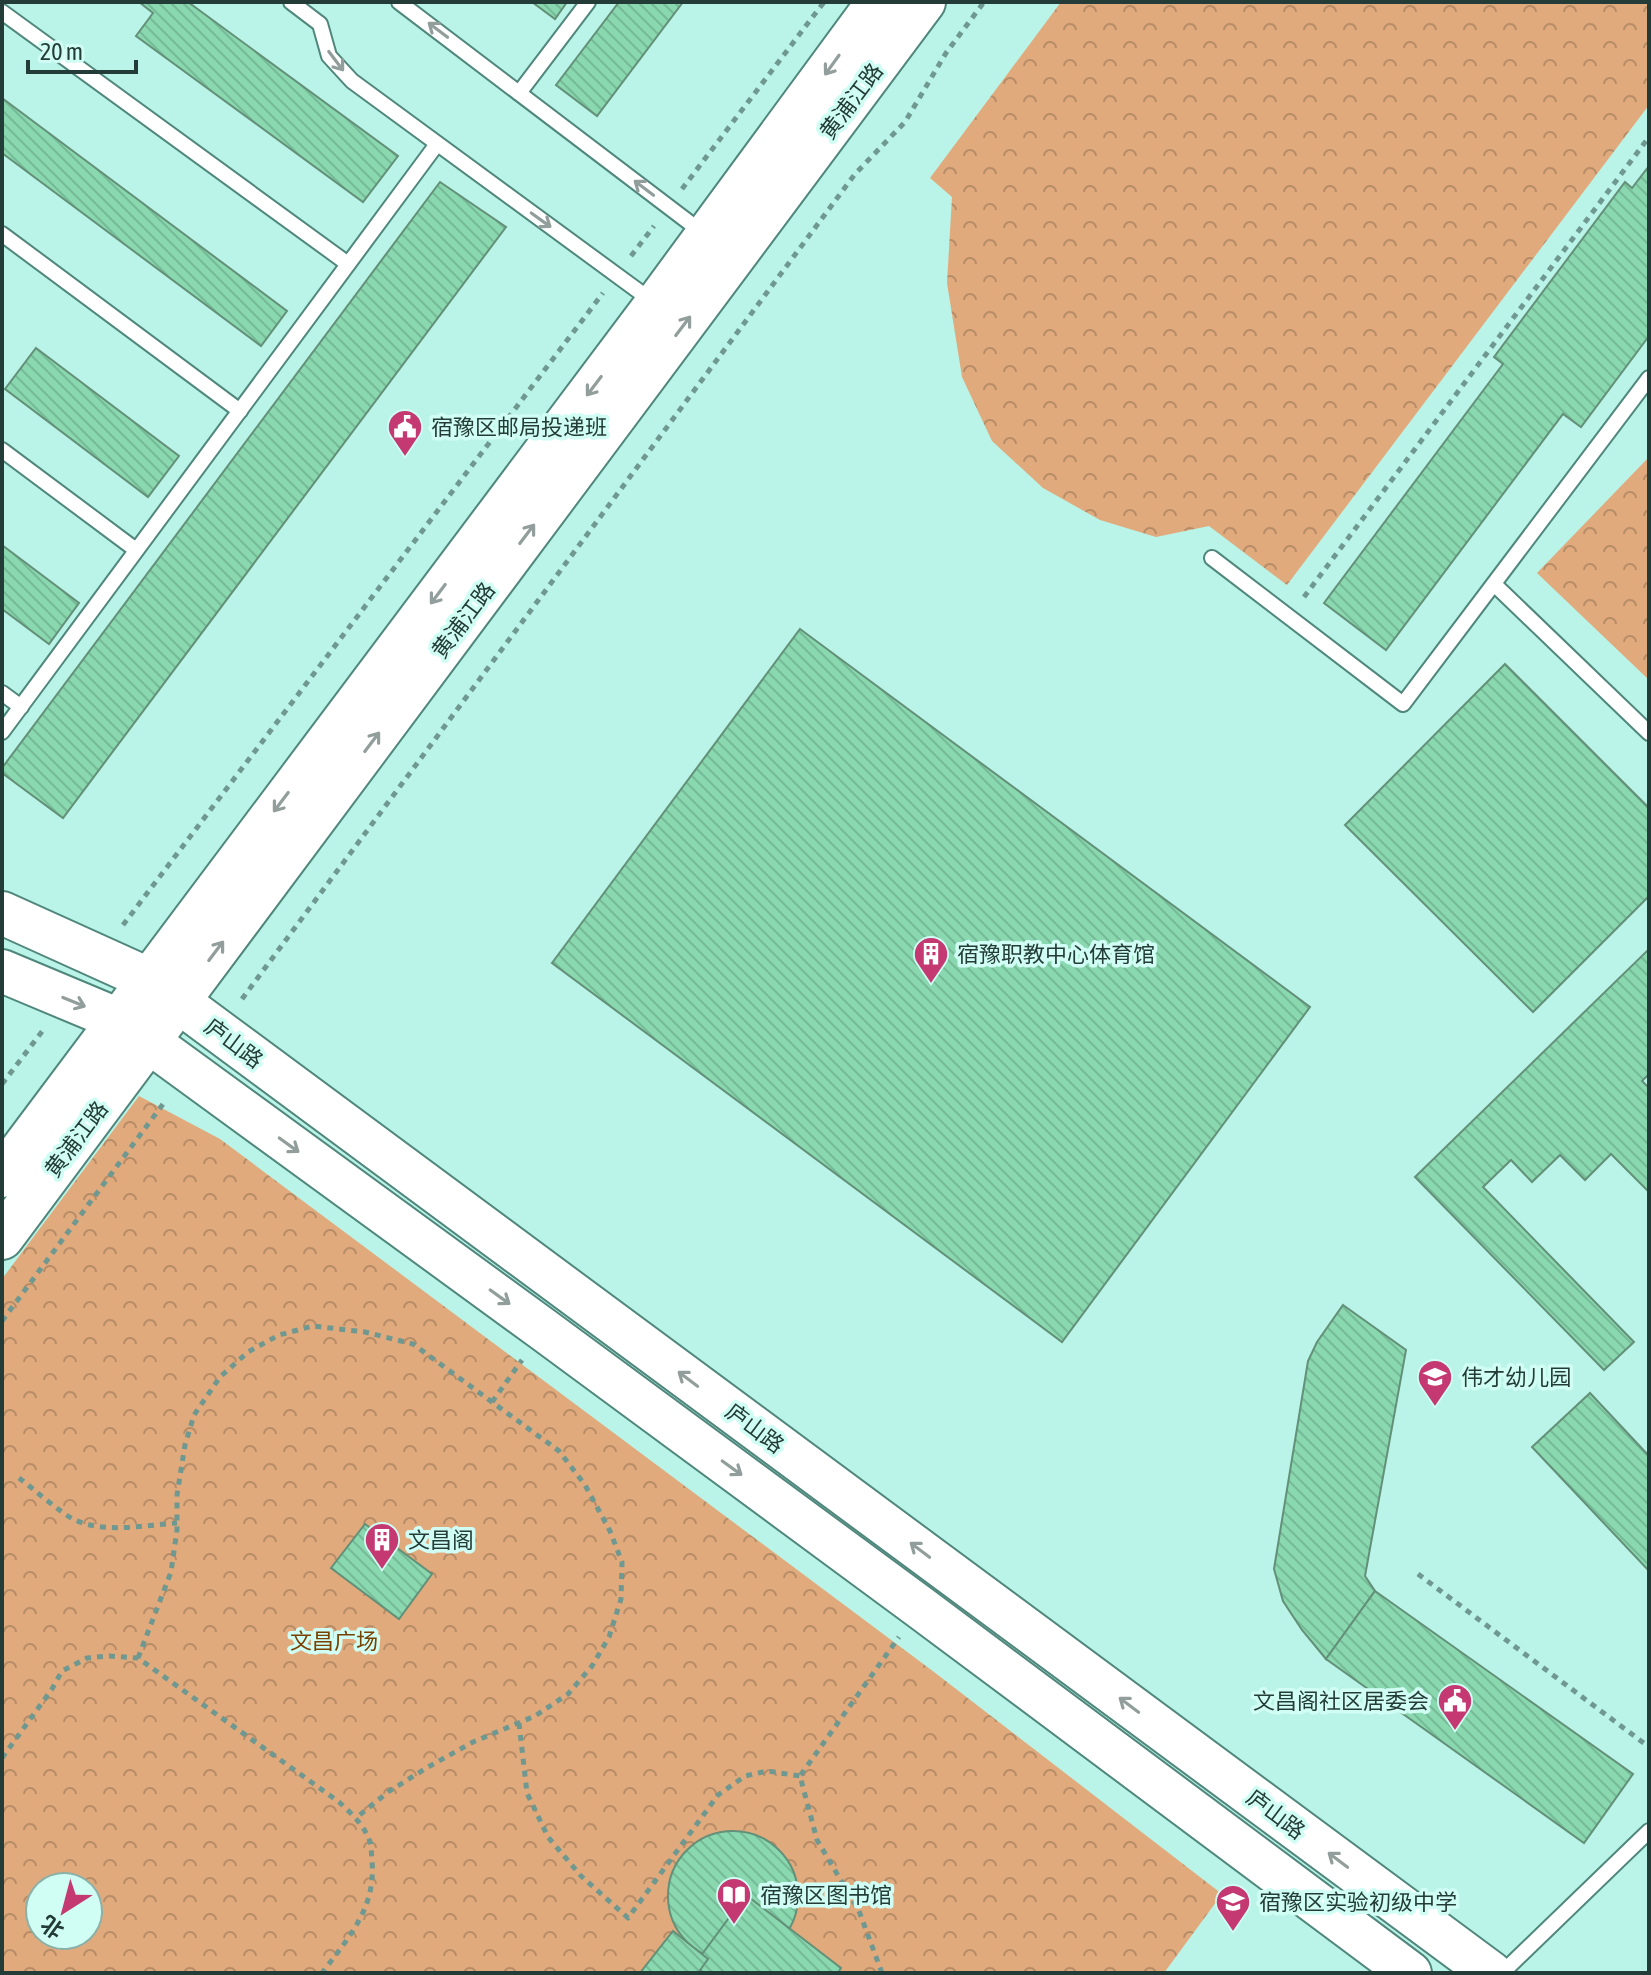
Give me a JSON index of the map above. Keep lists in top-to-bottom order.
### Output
{
  "streets": {
    "street": ["黄浦江路", "庐山路"]
  },
  "crossings": [
    ["黄浦江路", "庐山路"]
  ],
  "parks": ["文昌广场"],
  "places": {
    "public building": ["宿豫区邮局投递班", "文昌阁社区居委会"],
    "building": ["宿豫职教中心体育馆", "文昌阁"],
    "school or university": ["伟才幼儿园", "宿豫区实验初级中学"],
    "library": ["宿豫区图书馆"]
  },
  "scale_bar": "20 m",
  "north": "bottom left"
}
